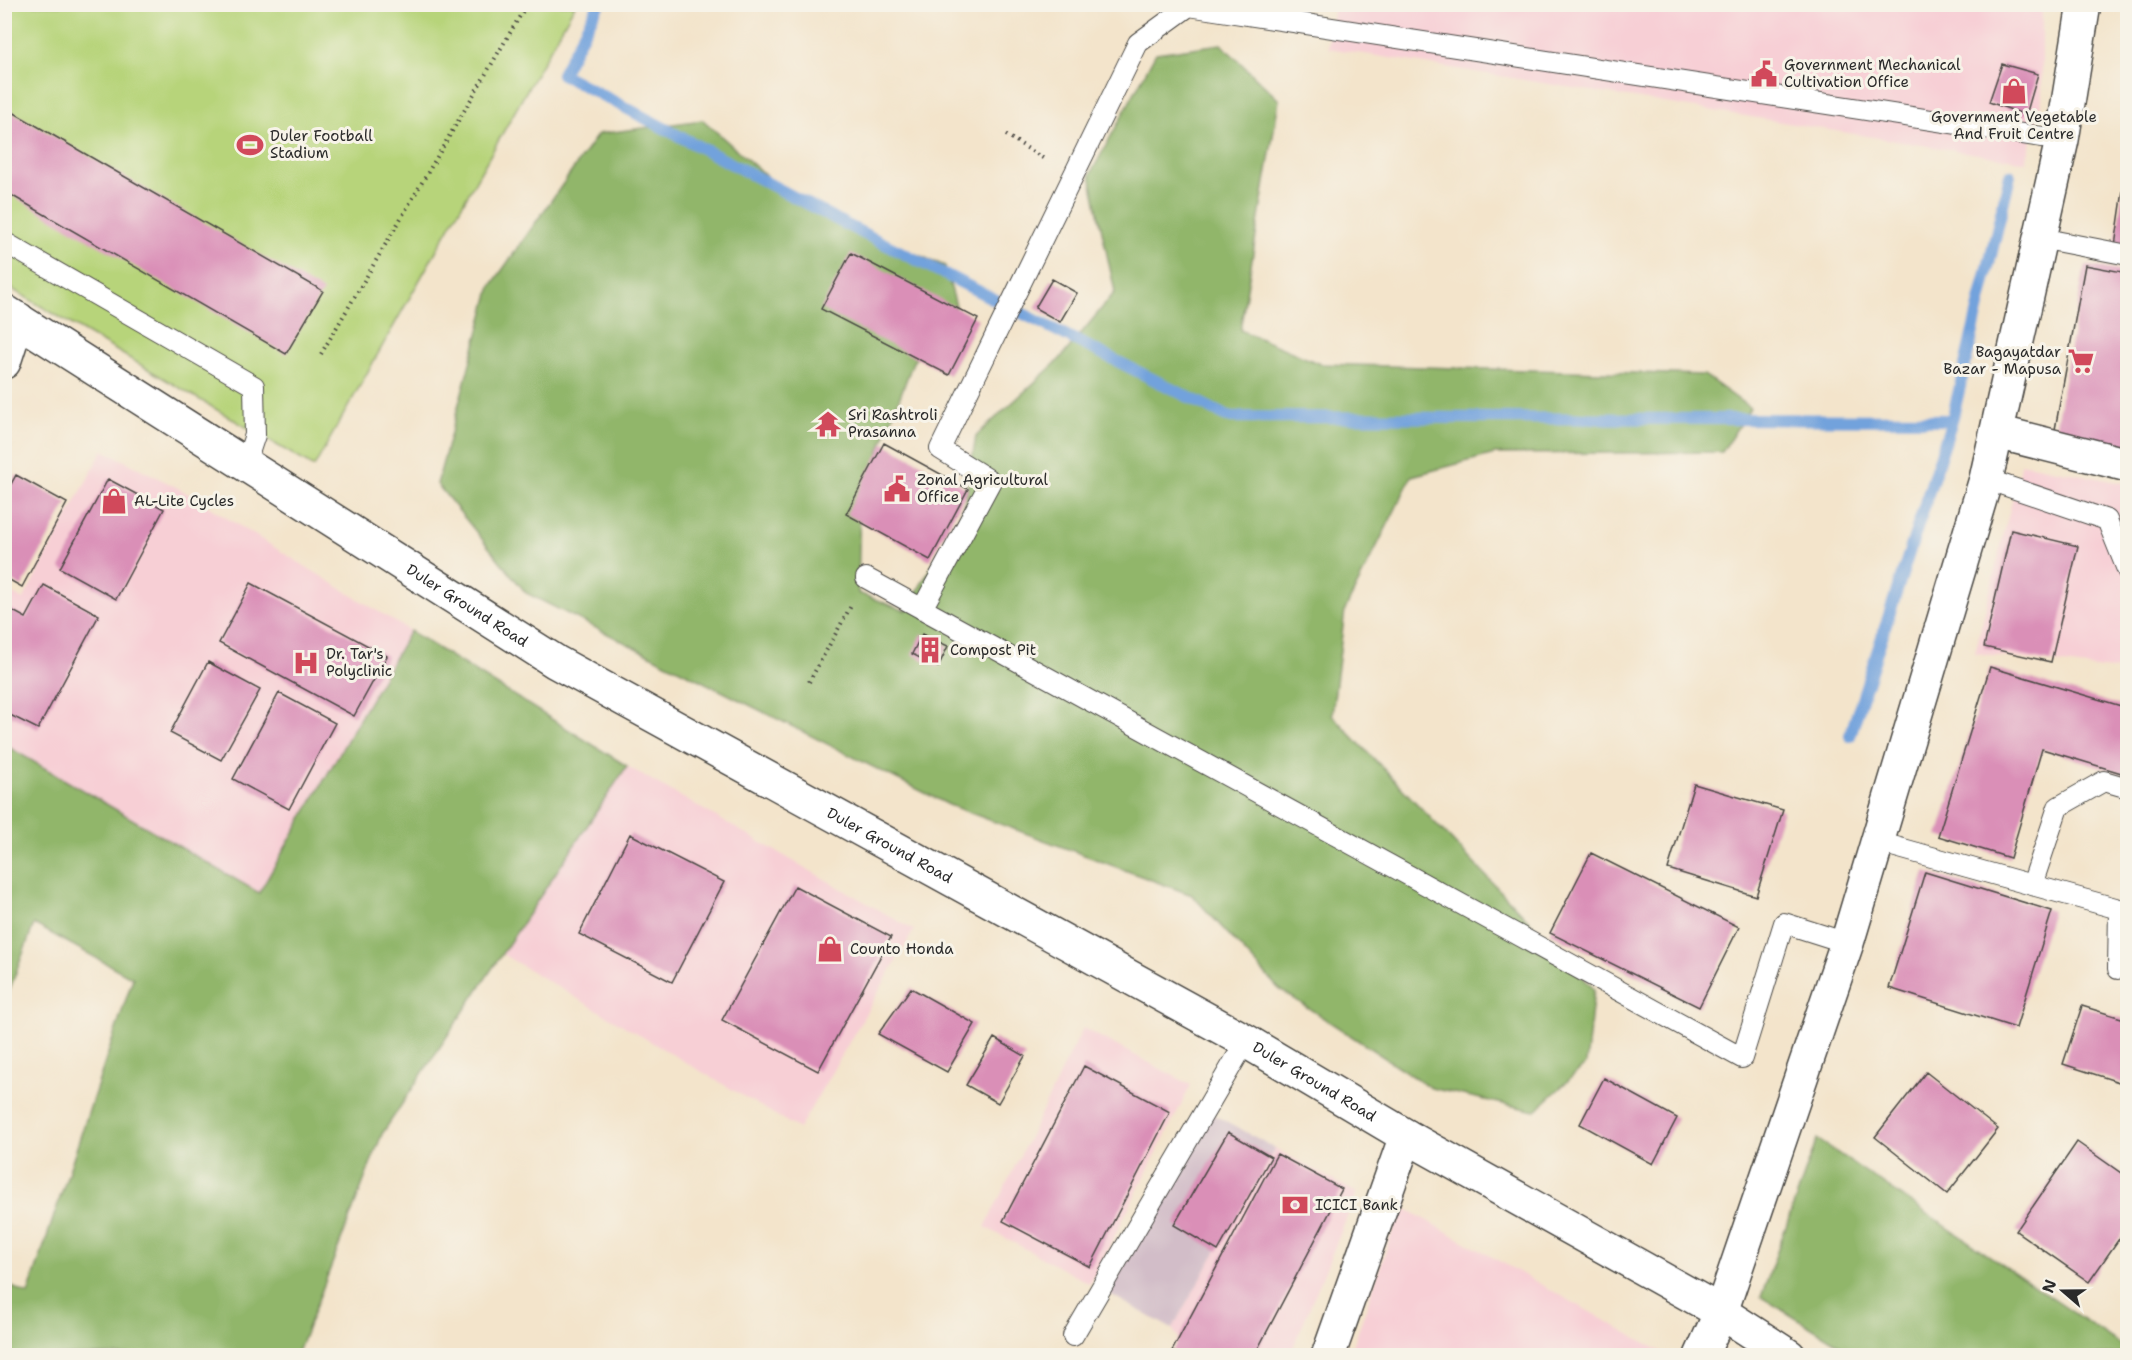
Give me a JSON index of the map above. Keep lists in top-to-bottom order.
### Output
{
  "streets": {
    "main road": ["Duler Ground Road"]
  },
  "places": {
    "public building": ["Government Mechanical Cultivation Office", "Zonal Agricultural Office"],
    "shop": ["Government Vegetable And Fruit Centre", "AL-Lite Cycles", "Counto Honda"],
    "sports": ["Duler Football Stadium"],
    "supermarket": ["Bagayatdar Bazar - Mapusa"],
    "temple": ["Sri Rashtroli Prasanna"],
    "building": ["Compost Pit"],
    "hospital": ["Dr. Tar's Polyclinic"],
    "bank": ["ICICI Bank"]
  },
  "north": "left"
}
